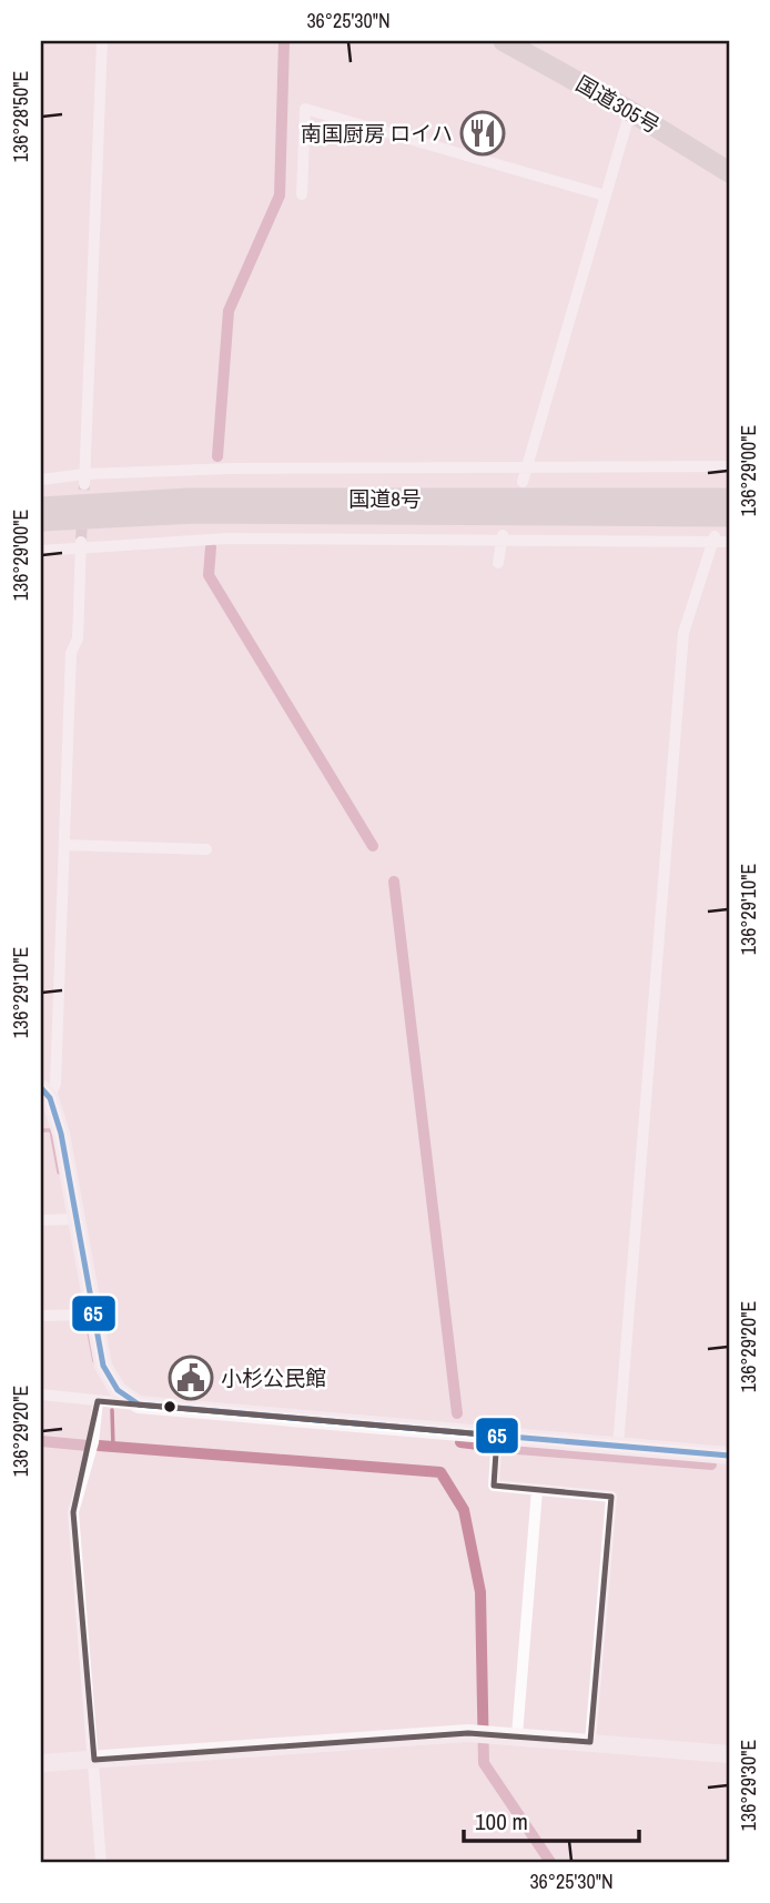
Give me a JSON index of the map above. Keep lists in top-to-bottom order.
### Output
{
  "streets": {
    "highway": ["国道305号", "国道8号"]
  },
  "places": {
    "restaurant": ["南国厨房 ロイハ"],
    "public building": ["小杉公民館"]
  },
  "lines": ["transit line 65"],
  "scale_bar": "100 m",
  "coordinates": [
    "36°25'30\"N",
    "136°28'50\"E",
    "136°29'00\"E",
    "136°29'10\"E",
    "136°29'20\"E",
    "136°29'30\"E"
  ]
}
